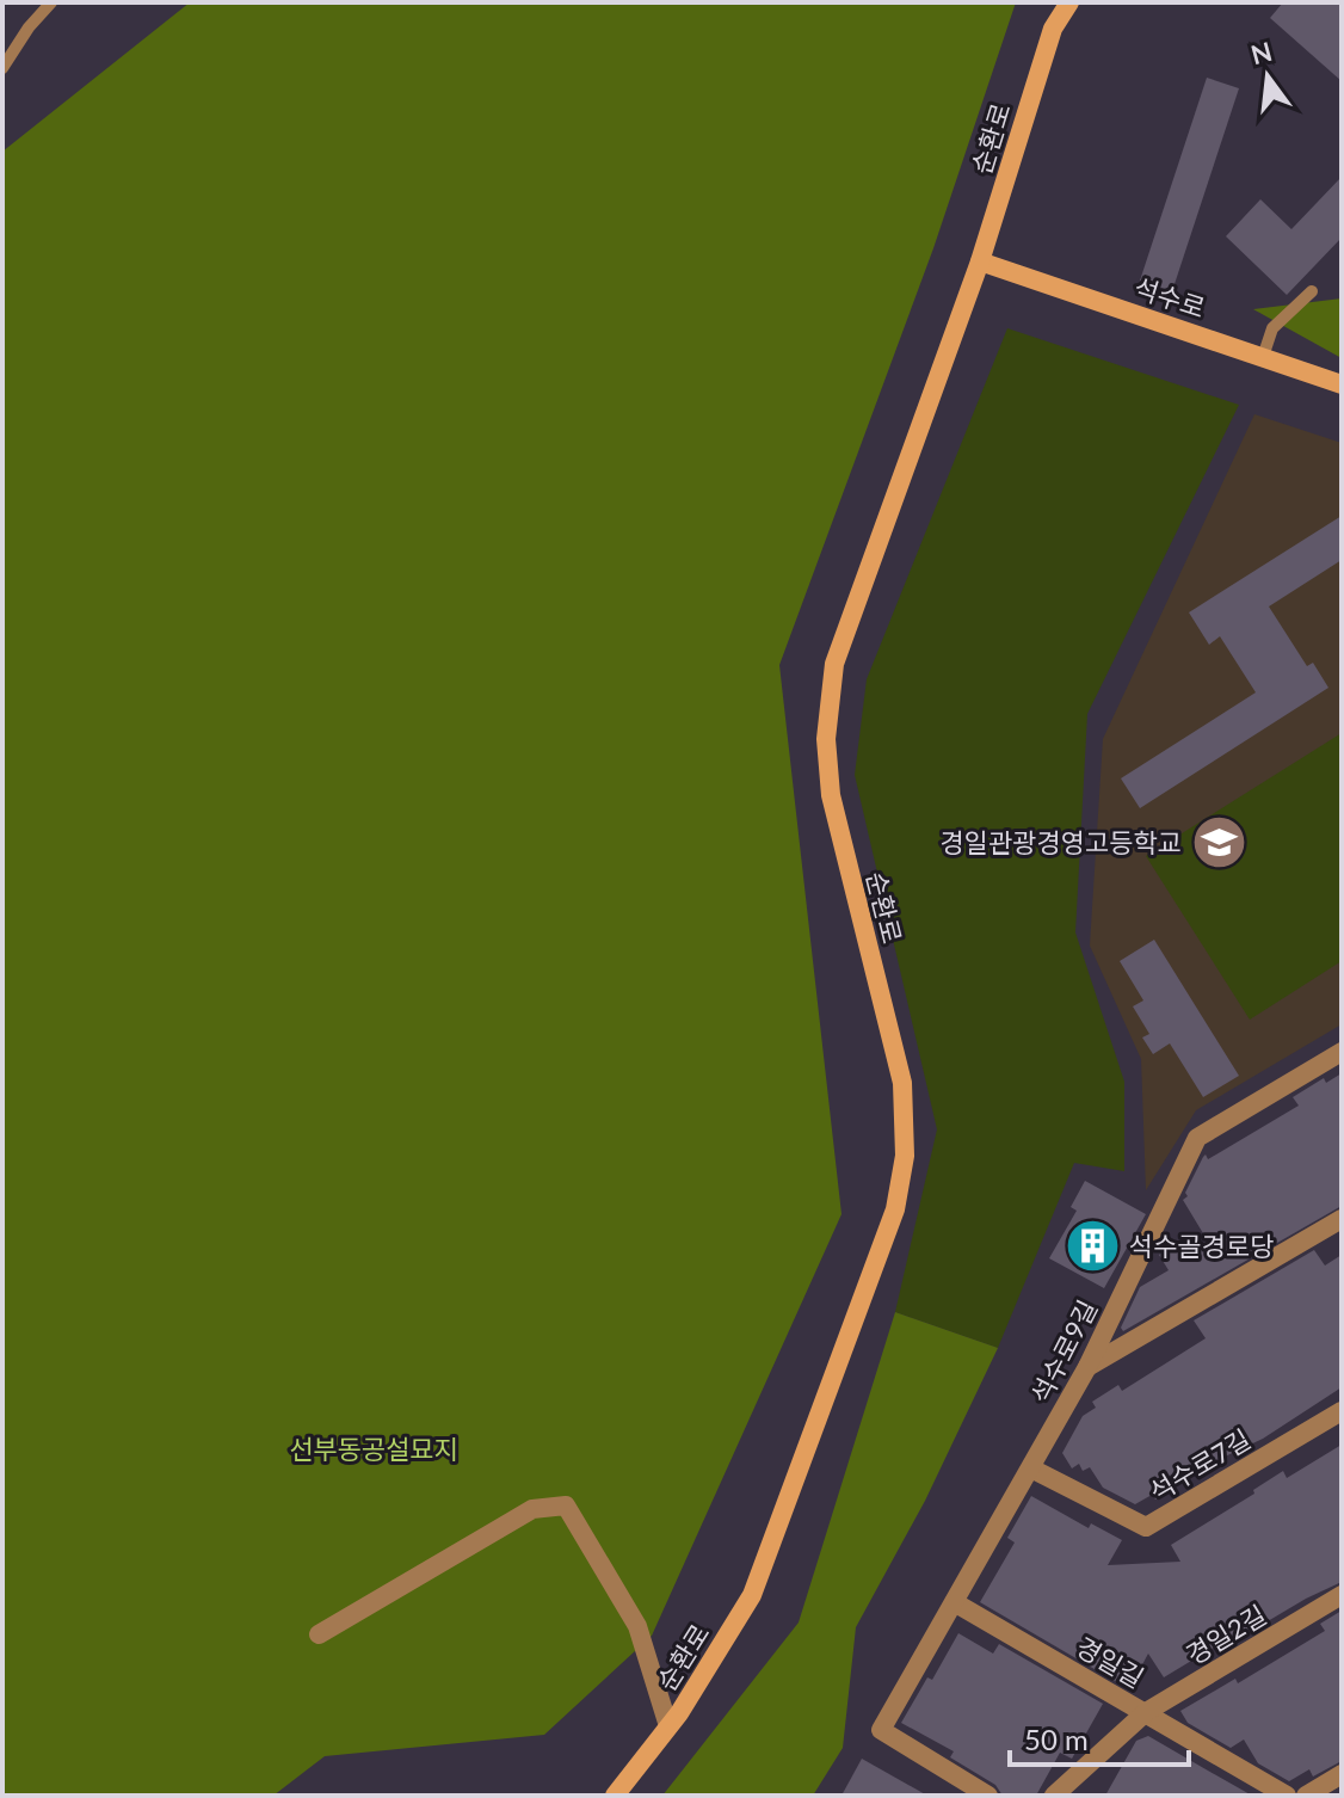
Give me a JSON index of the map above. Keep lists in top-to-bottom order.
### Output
{
  "streets": {
    "main road": ["순환로", "석수로"],
    "street": [
      "석수로9길",
      "석수로7길",
      "경일2길",
      "경일길"
    ]
  },
  "crossings": [
    ["순환로", "석수로"],
    ["석수로9길", "석수로7길"],
    ["석수로9길", "경일길"],
    ["경일2길", "경일길"]
  ],
  "parks": ["선부동공설묘지"],
  "places": {
    "school or university": ["경일관광경영고등학교"],
    "building": ["석수골경로당"]
  },
  "scale_bar": "50 m",
  "north": "top"
}
